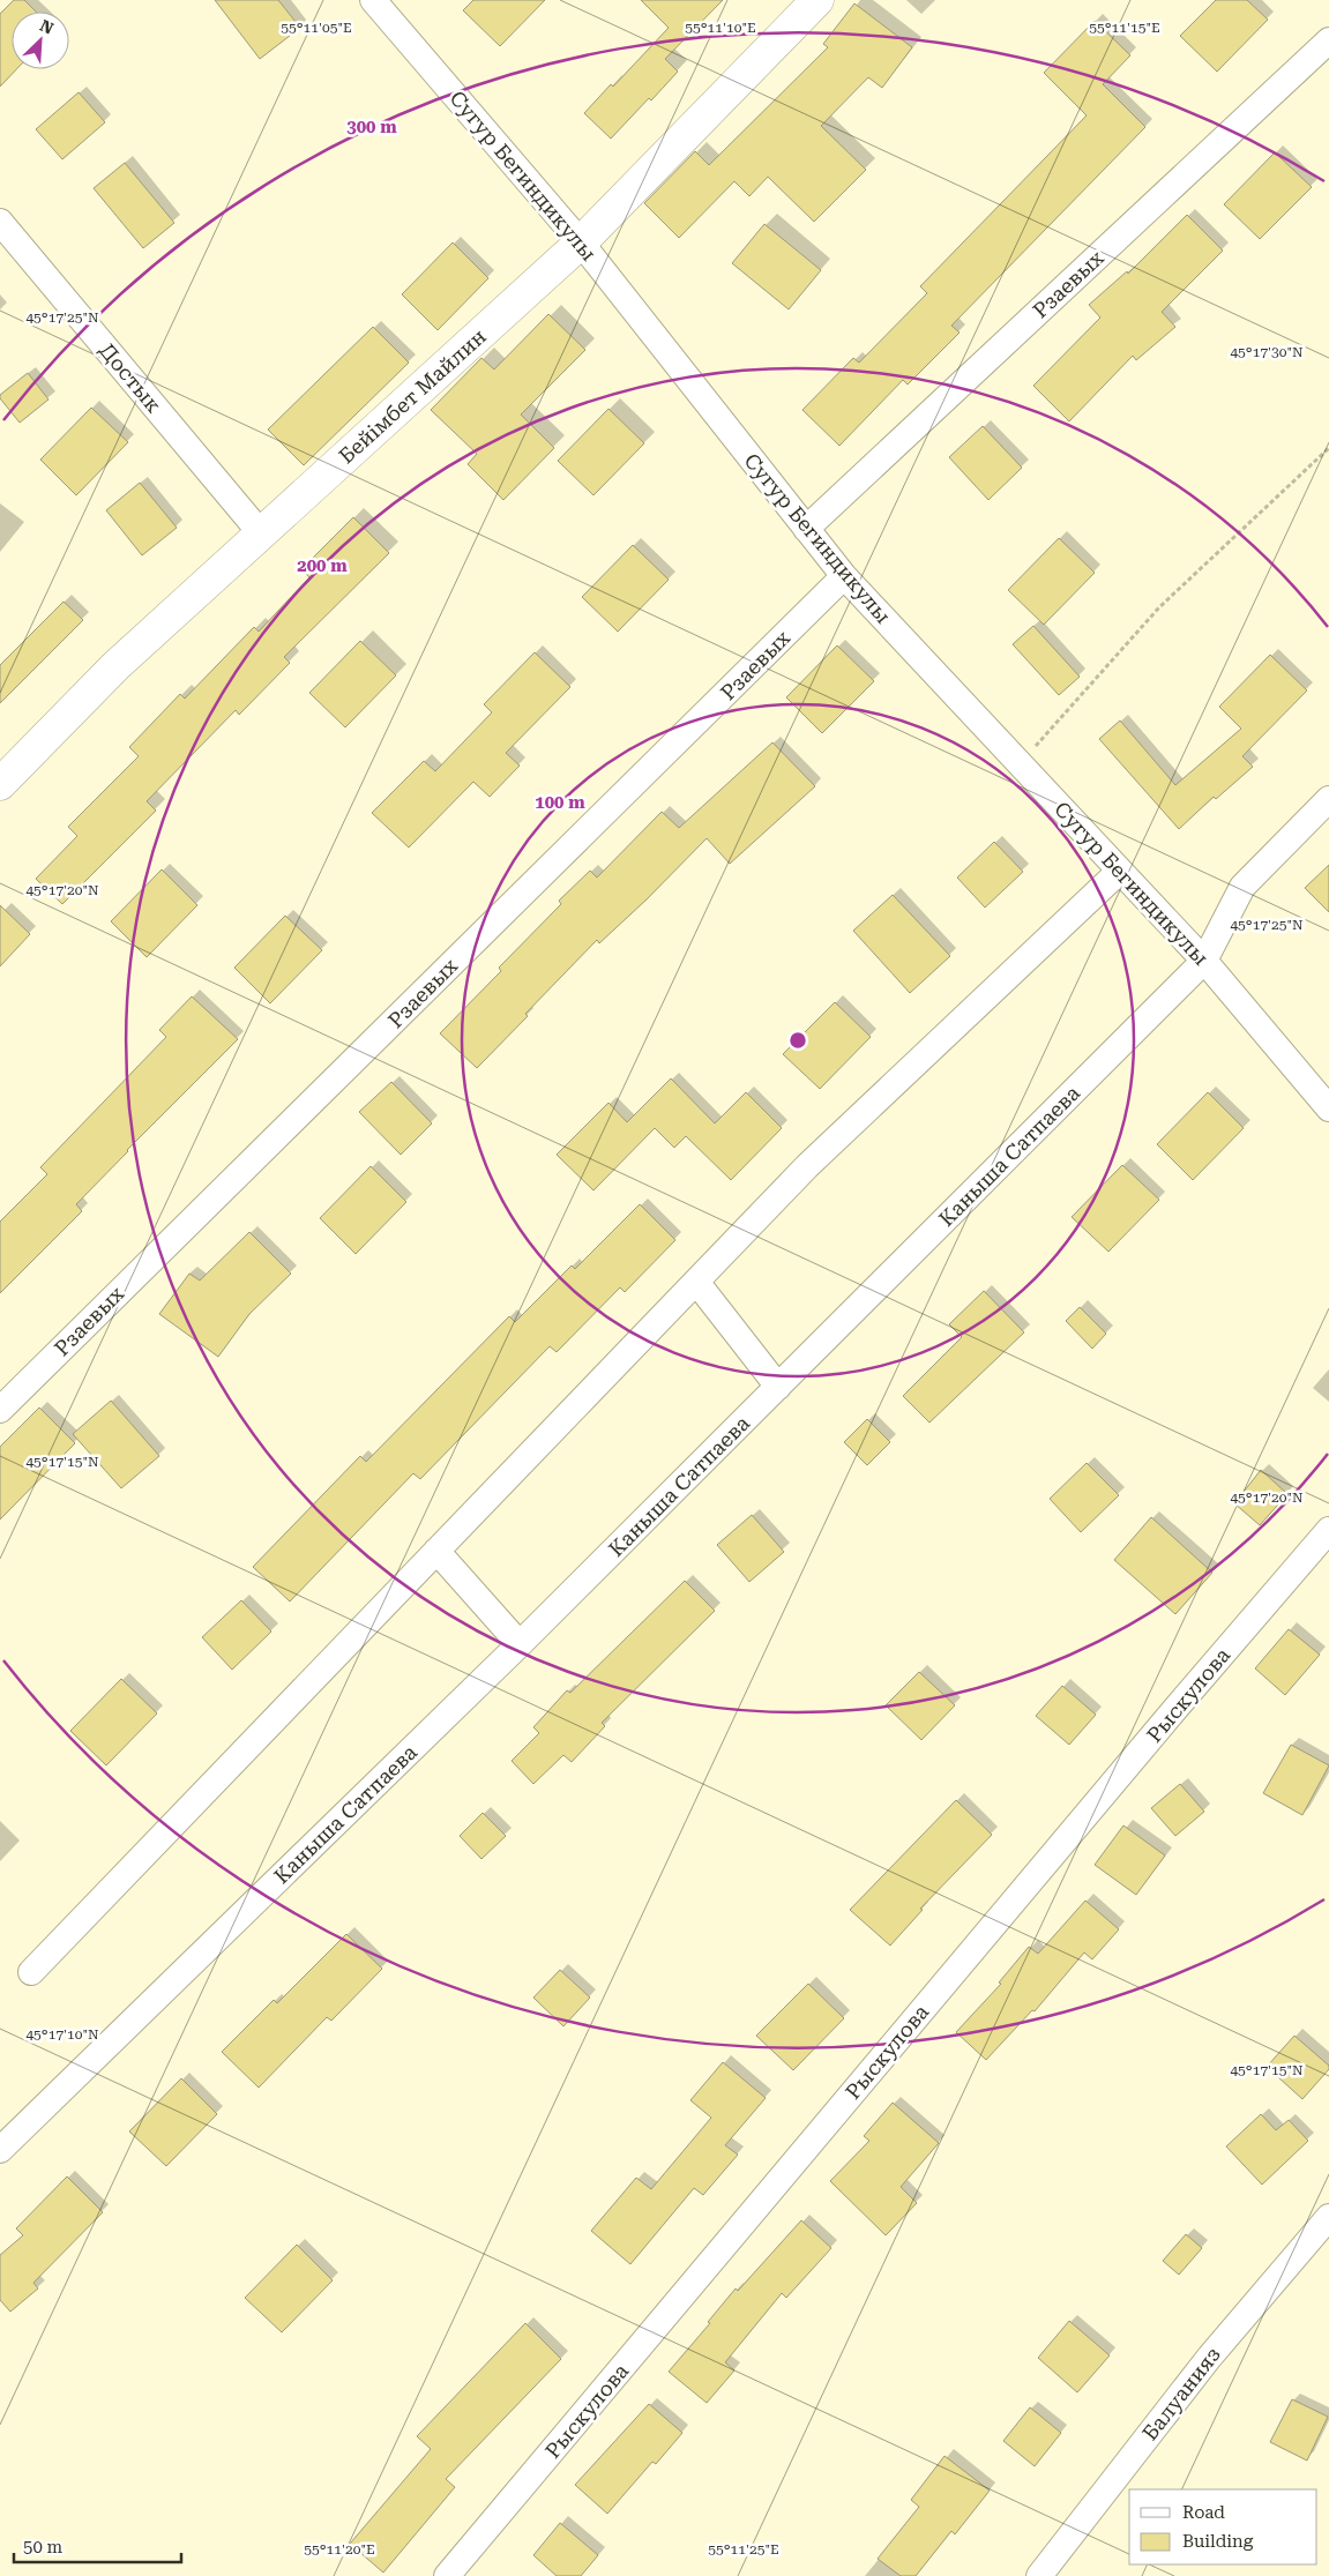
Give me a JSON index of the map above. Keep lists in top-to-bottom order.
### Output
{
  "streets": {
    "street": [
      "Сугур Бегиндикулы",
      "Рзаевых",
      "Достык",
      "Бейімбет Майлин",
      "Каныша Сатпаева",
      "Рыскулова",
      "Балуанияз"
    ]
  },
  "crossings": [
    ["Сугур Бегиндикулы", "Рзаевых"],
    ["Сугур Бегиндикулы", "Бейімбет Майлин"],
    ["Сугур Бегиндикулы", "Каныша Сатпаева"],
    ["Достык", "Бейімбет Майлин"]
  ],
  "legend": ["Road", "Building"],
  "scale_bar": "50 m",
  "north": "top right",
  "coordinates": [
    "55°11'05\"E",
    "55°11'10\"E",
    "55°11'15\"E",
    "45°17'25\"N",
    "45°17'30\"N",
    "45°17'20\"N",
    "45°17'15\"N",
    "45°17'10\"N",
    "55°11'20\"E",
    "55°11'25\"E"
  ],
  "rings": ["300 m", "200 m", "100 m"]
}
